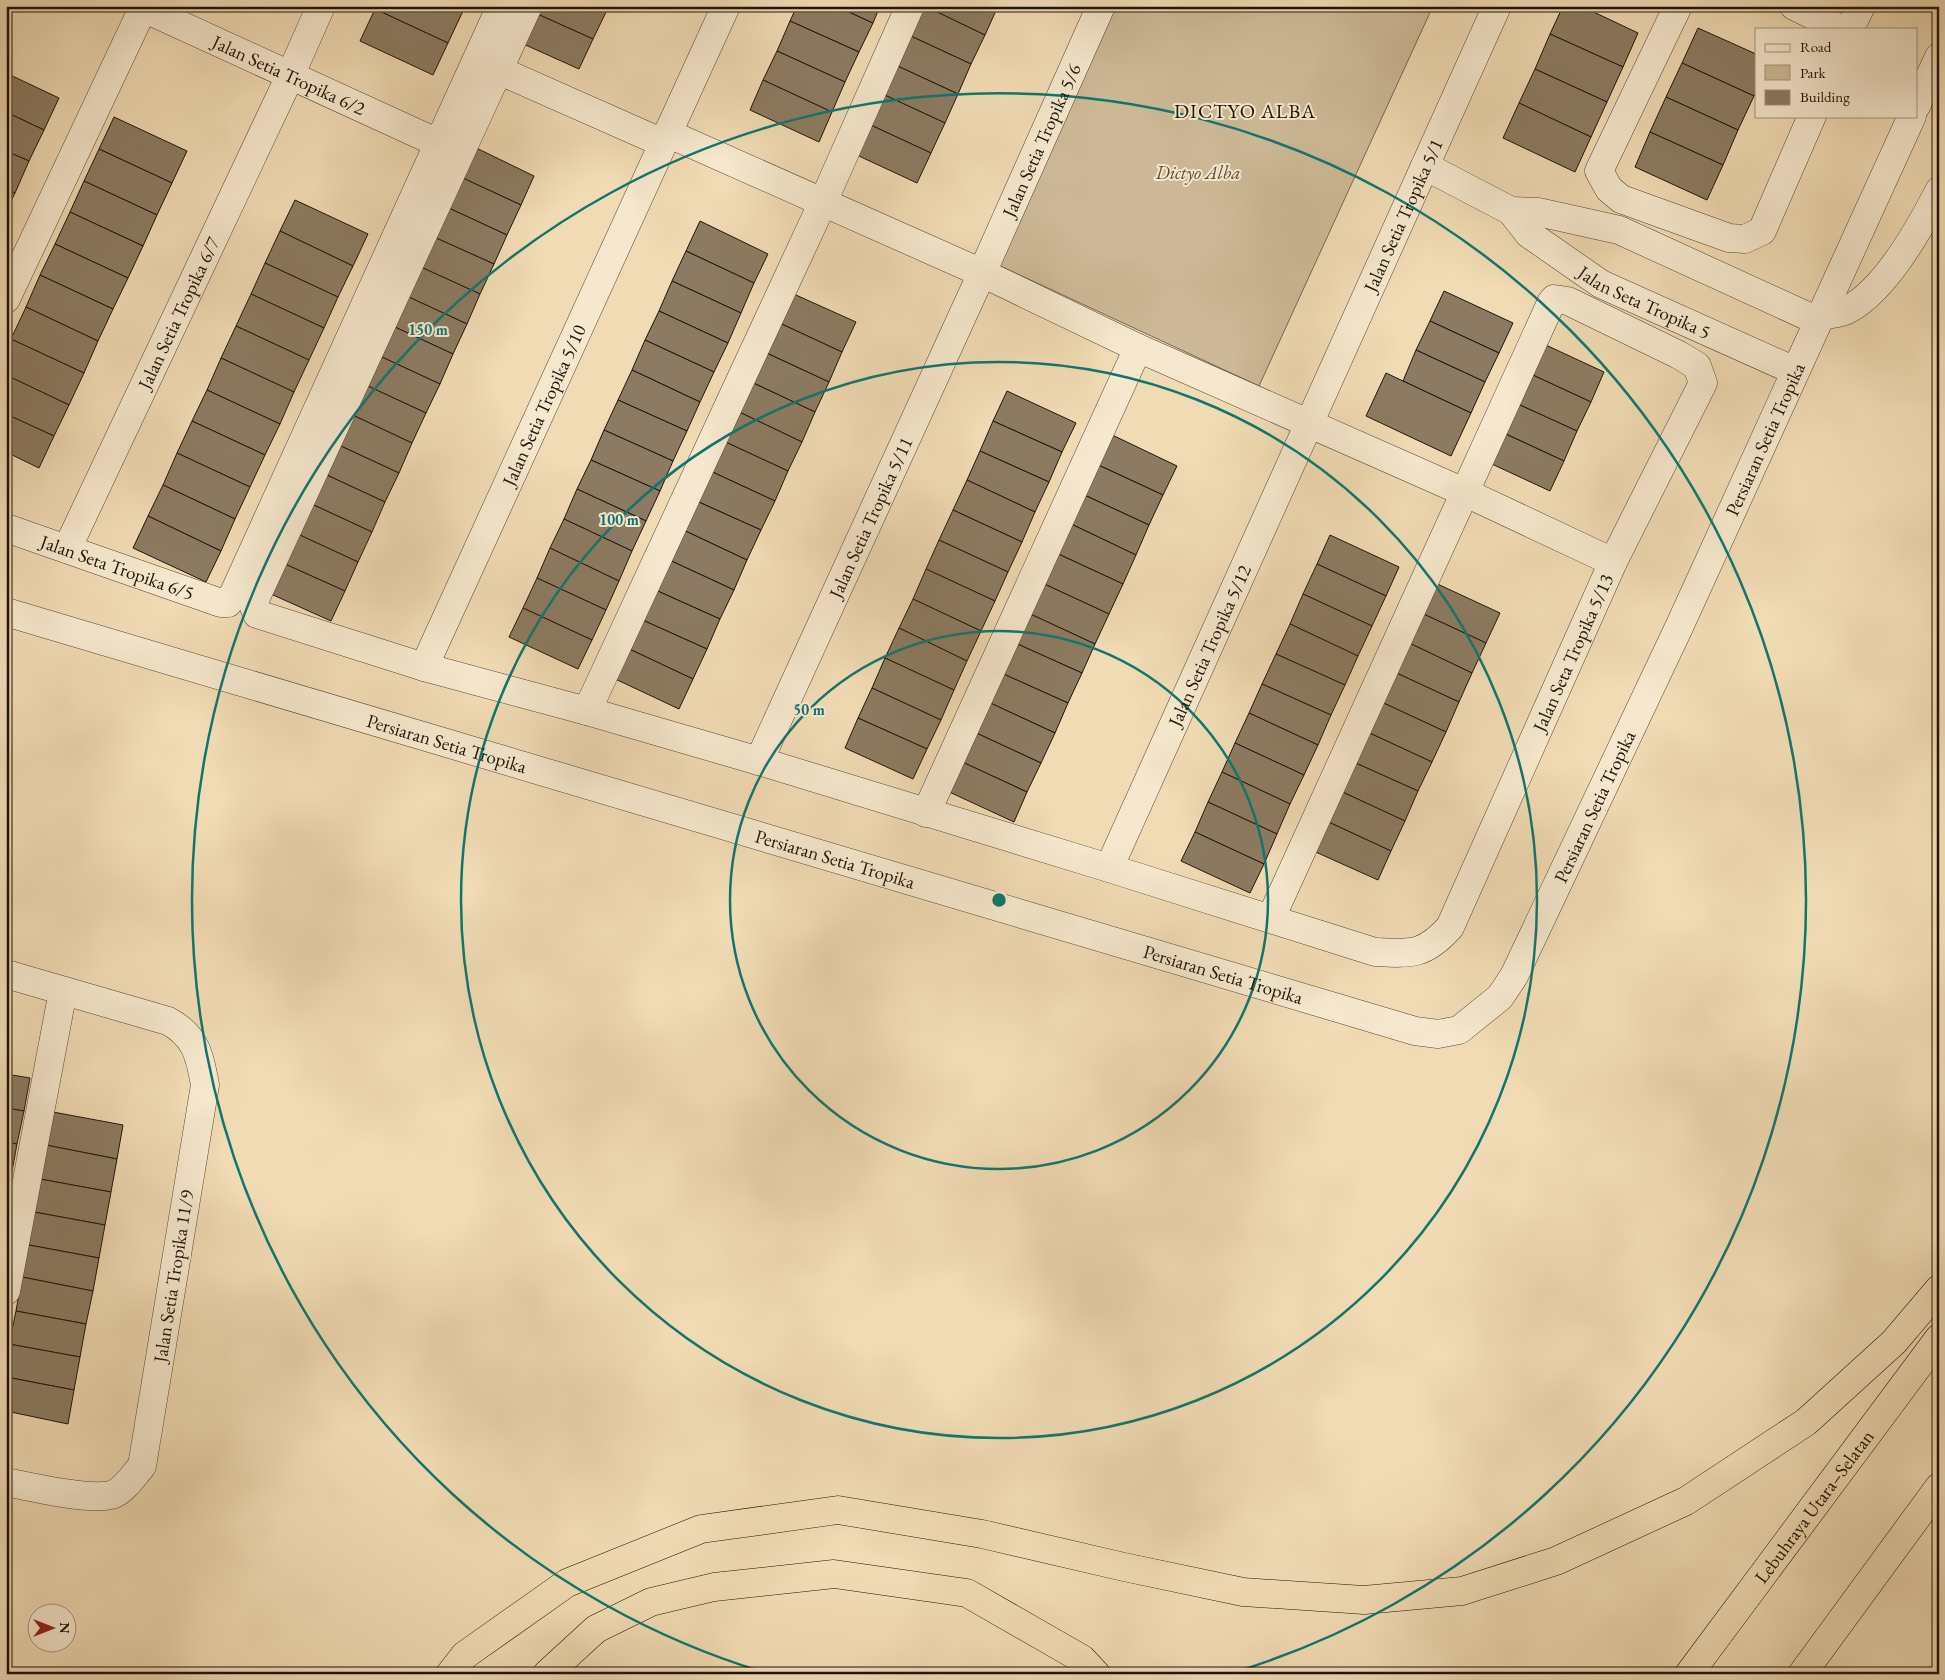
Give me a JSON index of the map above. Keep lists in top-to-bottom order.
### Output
{
  "streets": {
    "highway": ["Lebuhraya Utara–Selatan"],
    "street": [
      "Jalan Setia Tropika 6/2",
      "Jalan Setia Tropika 5/6",
      "Jalan Setia Tropika 5/1",
      "Jalan Seta Tropika 5",
      "Jalan Setia Tropika 6/7",
      "Jalan Setia Tropika 5/10",
      "Persiaran Setia Tropika",
      "Jalan Setia Tropika 5/11",
      "Jalan Seta Tropika 6/5",
      "Jalan Setia Tropika 5/12",
      "Jalan Seta Tropika 5/13",
      "Jalan Setia Tropika 11/9"
    ]
  },
  "crossings": [
    ["Jalan Setia Tropika 6/2", "Jalan Setia Tropika 6/7"],
    ["Jalan Setia Tropika 6/2", "Jalan Seta Tropika 6/5"],
    ["Jalan Setia Tropika 5/6", "Jalan Setia Tropika 5/11"],
    ["Jalan Setia Tropika 5/1", "Jalan Seta Tropika 5"],
    ["Jalan Setia Tropika 5/1", "Jalan Setia Tropika 5/12"],
    ["Jalan Seta Tropika 5", "Persiaran Setia Tropika"],
    ["Jalan Setia Tropika 6/7", "Jalan Seta Tropika 6/5"]
  ],
  "districts": ["DICTYO ALBA"],
  "parks": ["Dictyo Alba"],
  "legend": ["Road", "Park", "Building"],
  "north": "right",
  "rings": ["150 m", "100 m", "50 m"]
}
